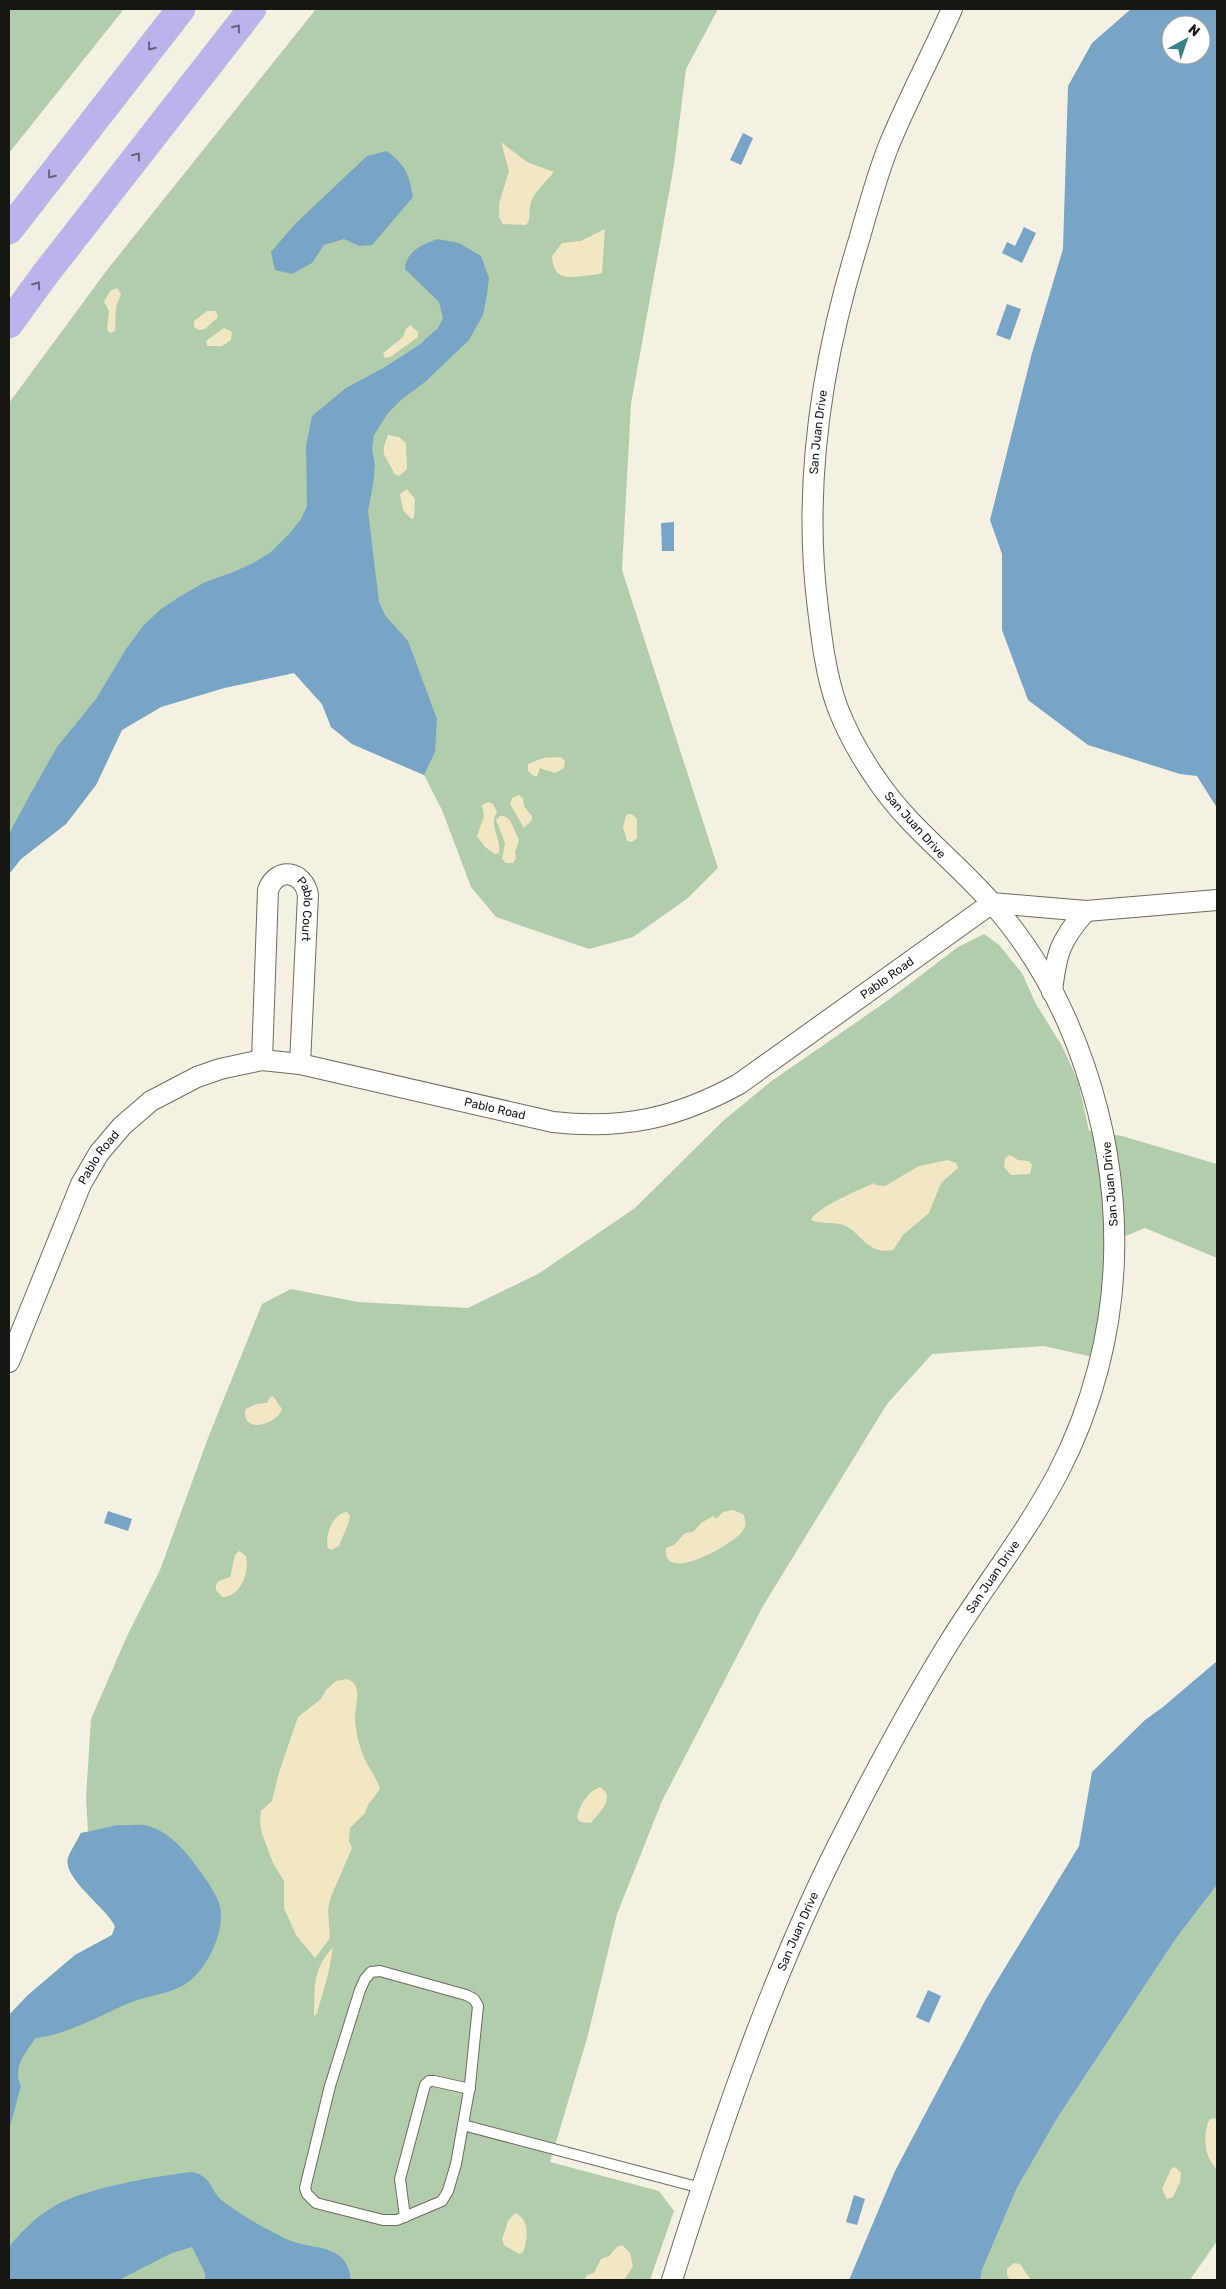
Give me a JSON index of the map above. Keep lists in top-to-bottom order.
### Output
{
  "streets": {
    "street": ["San Juan Drive", "Pablo Court", "Pablo Road"]
  },
  "crossings": [
    ["San Juan Drive", "Pablo Road"],
    ["Pablo Court", "Pablo Road"]
  ],
  "north": "top right"
}
